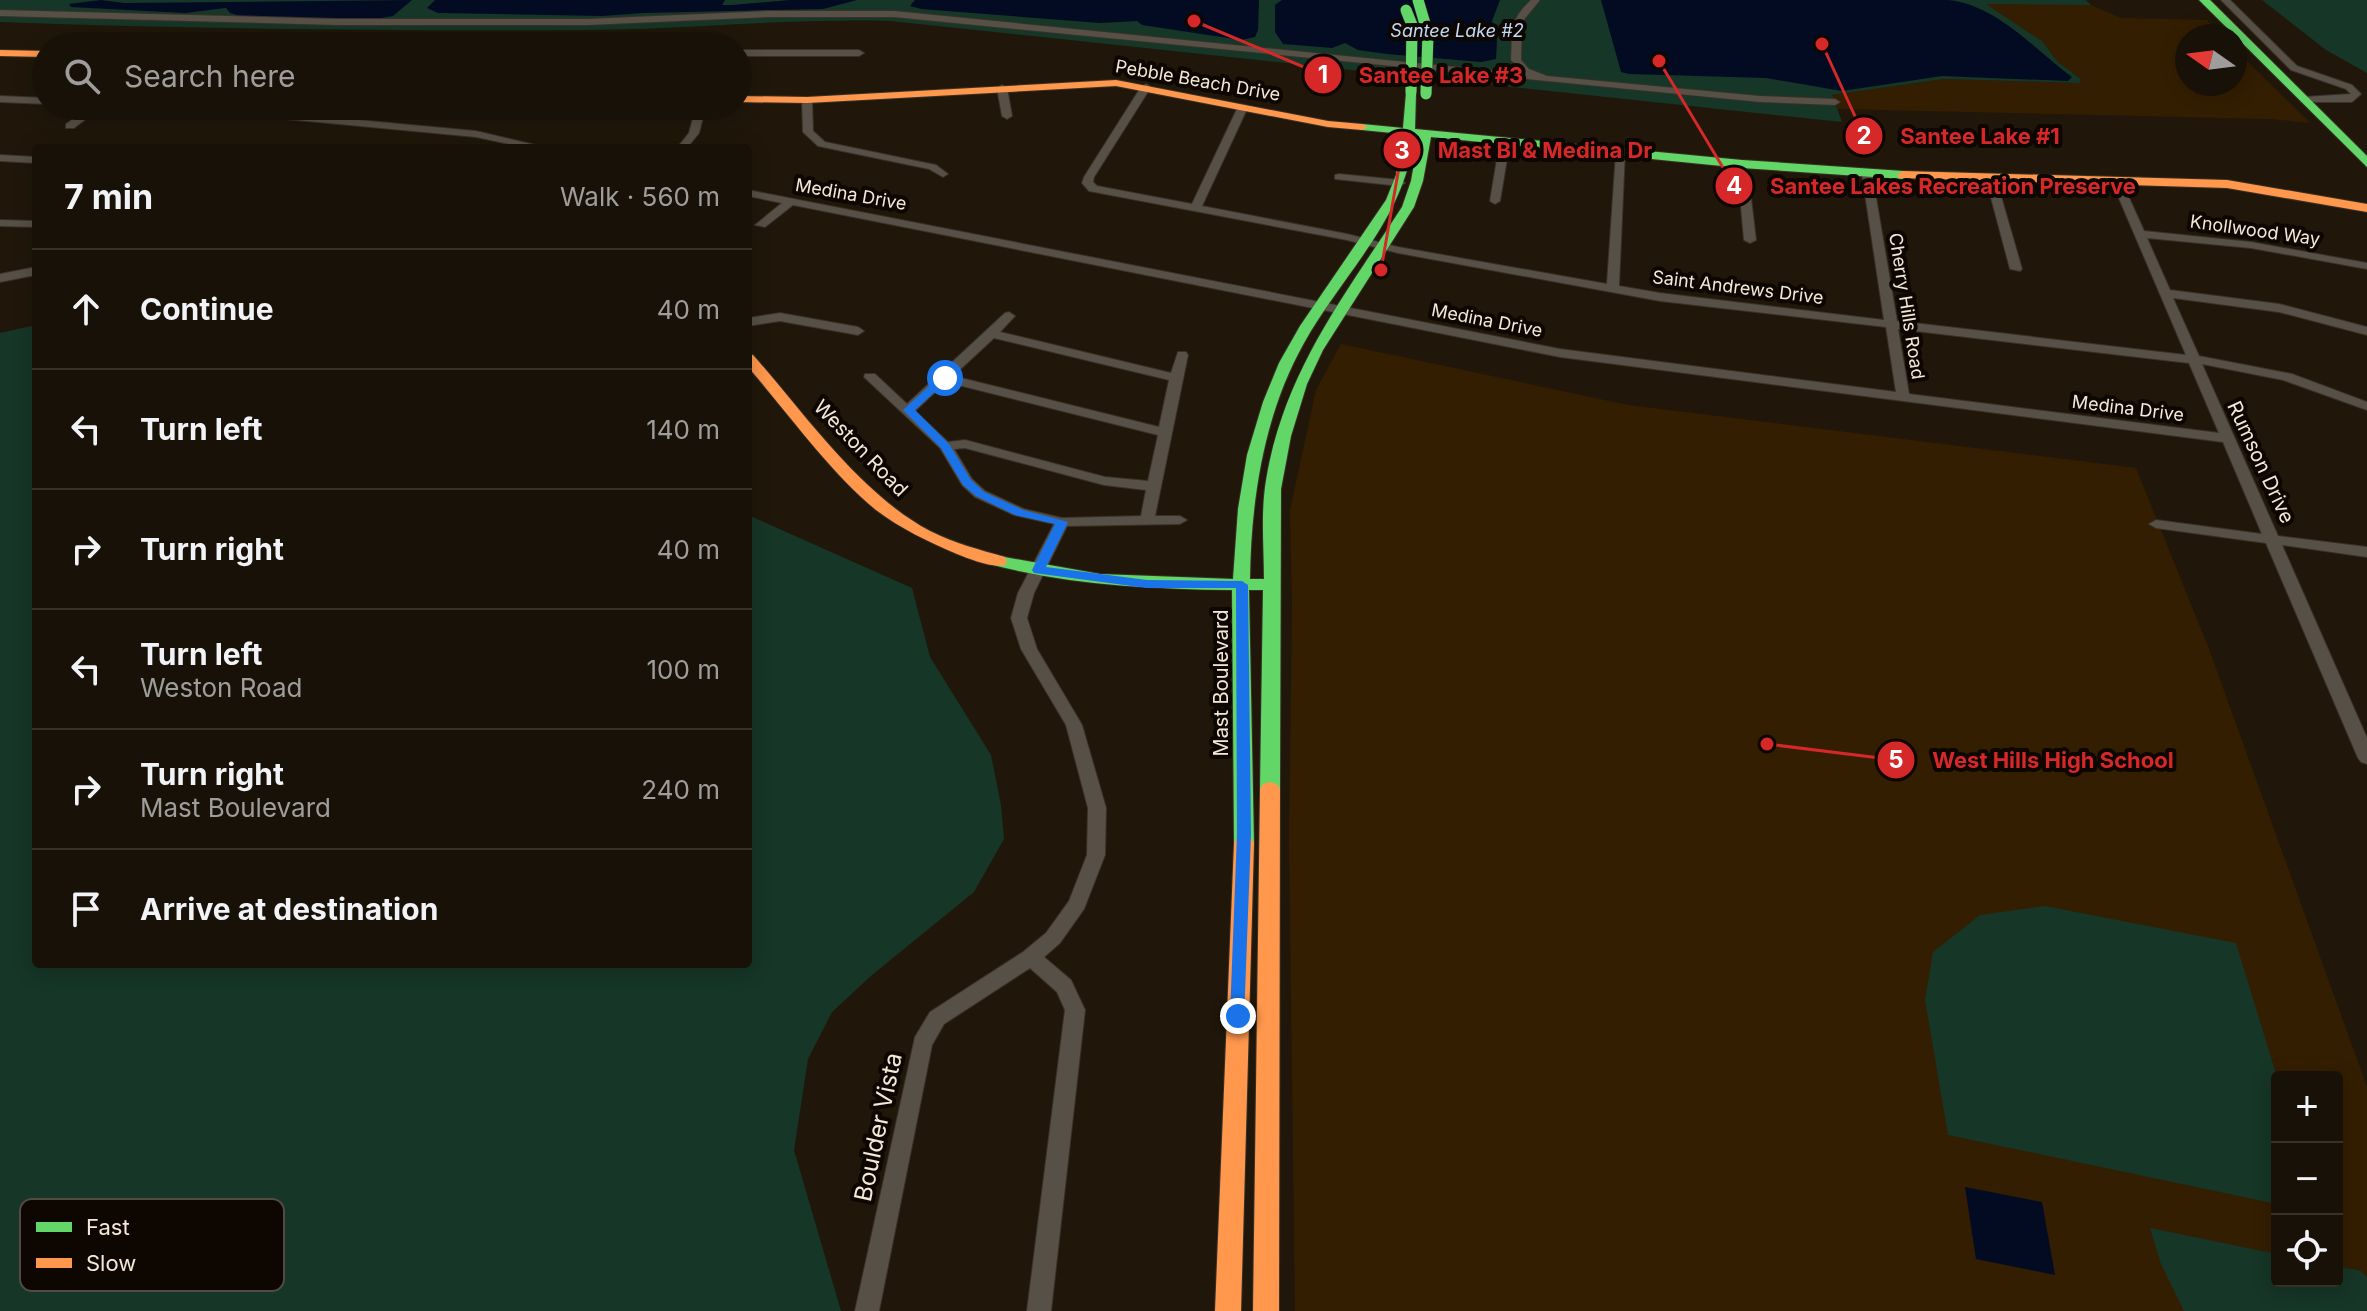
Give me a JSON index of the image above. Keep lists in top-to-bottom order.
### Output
{
  "streets": {
    "main road": ["Pebble Beach Drive", "Weston Road", "Mast Boulevard"],
    "street": [
      "Medina Drive",
      "Knollwood Way",
      "Saint Andrews Drive",
      "Cherry Hills Road",
      "Rumson Drive",
      "Boulder Vista"
    ]
  },
  "crossings": [
    ["Pebble Beach Drive", "Saint Andrews Drive"],
    ["Pebble Beach Drive", "Cherry Hills Road"],
    ["Pebble Beach Drive", "Rumson Drive"],
    ["Pebble Beach Drive", "Mast Boulevard"],
    ["Medina Drive", "Cherry Hills Road"],
    ["Medina Drive", "Rumson Drive"],
    ["Medina Drive", "Mast Boulevard"],
    ["Knollwood Way", "Rumson Drive"],
    ["Saint Andrews Drive", "Cherry Hills Road"],
    ["Saint Andrews Drive", "Rumson Drive"],
    ["Saint Andrews Drive", "Mast Boulevard"],
    ["Weston Road", "Mast Boulevard"],
    ["Weston Road", "Boulder Vista"]
  ],
  "water": ["Santee Lake #2"],
  "places": [
    "Santee Lake #3",
    "Santee Lake #1",
    "Santee Lakes Recreation Preserve",
    "Mast Bl & Medina Dr",
    "West Hills High School"
  ],
  "legend": ["Fast", "Slow"],
  "north": "left",
  "page": {
    "search": "Search here",
    "heading": ["7 min", "Walk · 560 m"],
    "list": [
      ["Continue", "40 m"],
      ["Turn left", "140 m"],
      ["Turn right", "40 m"],
      ["Turn left", "Weston Road", "100 m"],
      ["Turn right", "Mast Boulevard", "240 m"],
      "Arrive at destination"
    ],
    "map_buttons": ["+", "−"]
  }
}
